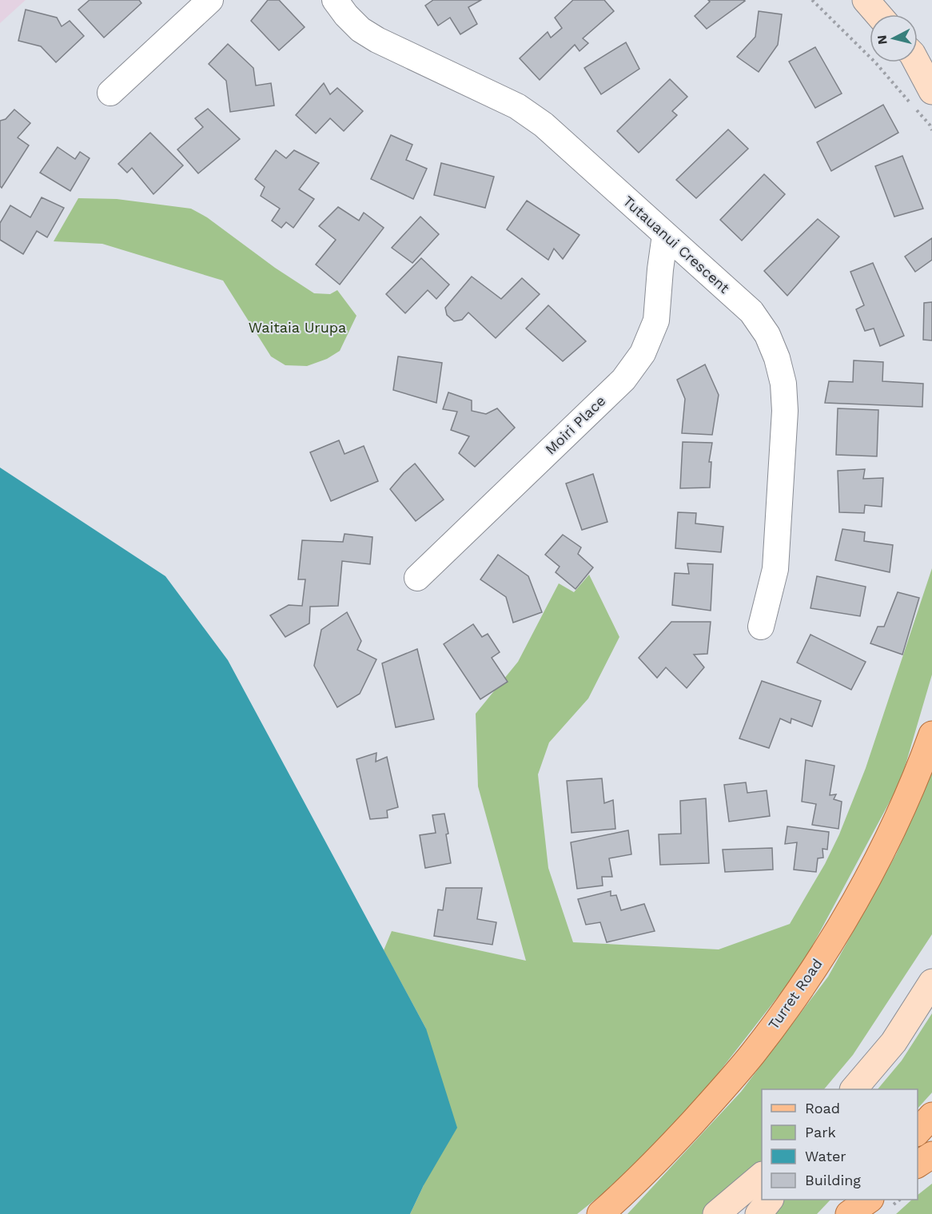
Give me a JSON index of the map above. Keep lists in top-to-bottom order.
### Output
{
  "streets": {
    "main road": ["Turret Road"],
    "street": ["Tutauanui Crescent", "Moiri Place"]
  },
  "crossings": [
    ["Tutauanui Crescent", "Moiri Place"]
  ],
  "parks": ["Waitaia Urupa"],
  "legend": [
    "Road",
    "Park",
    "Water",
    "Building"
  ],
  "north": "left"
}
